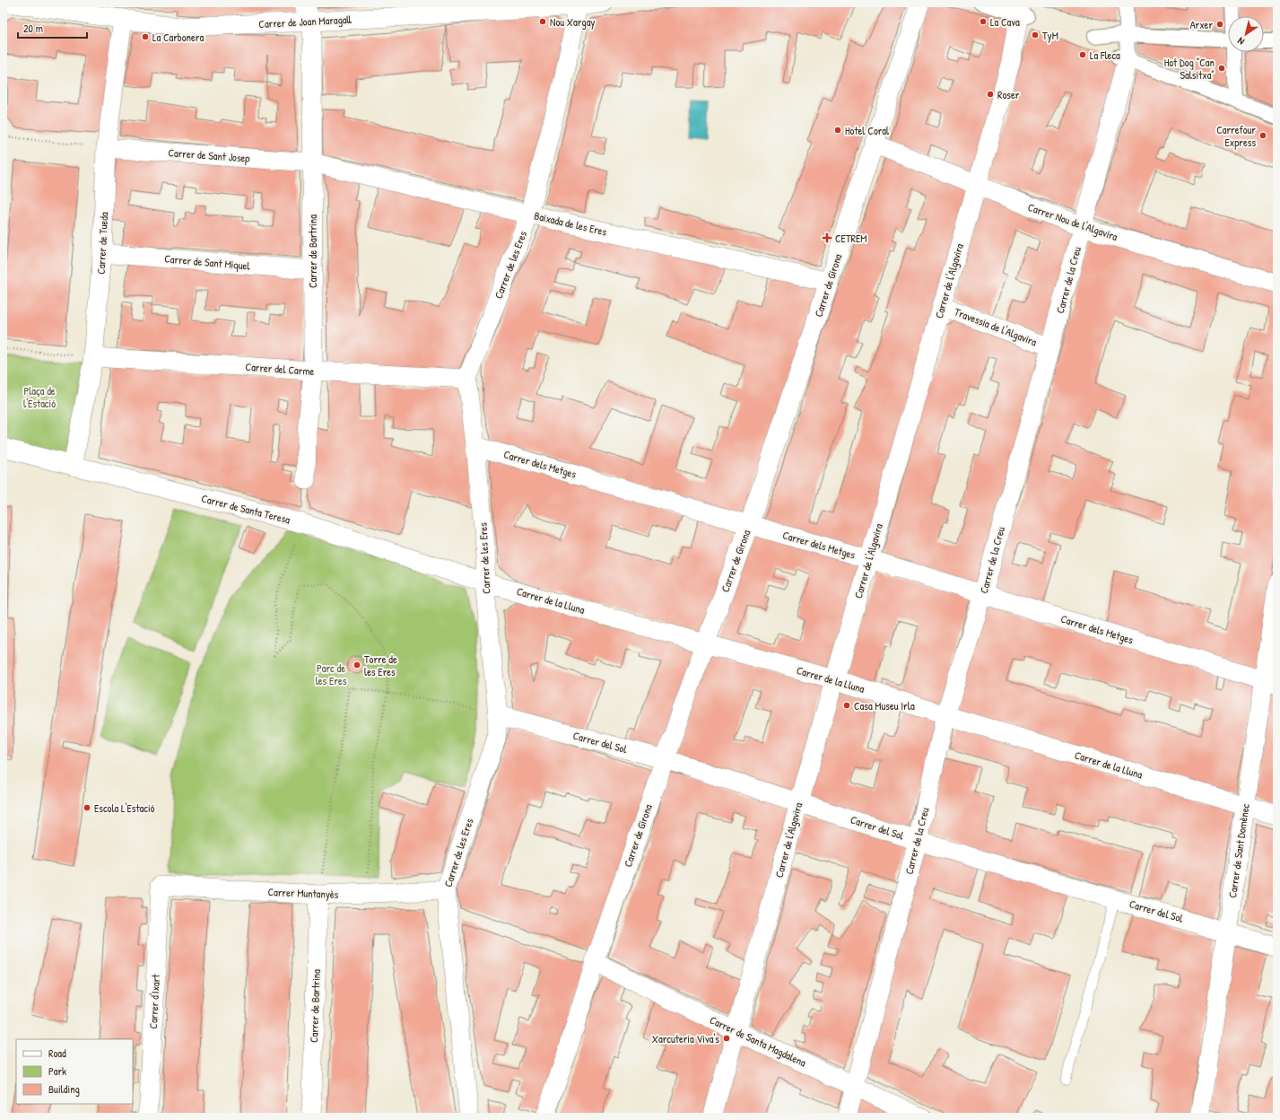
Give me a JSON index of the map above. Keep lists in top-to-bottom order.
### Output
{
  "streets": {
    "street": [
      "Carrer de Joan Maragall",
      "Carrer de Sant Josep",
      "Carrer Nou de l'Algavira",
      "Baixada de les Eres",
      "Carrer de Tueda",
      "Carrer de Bartrina",
      "Carrer de Sant Miquel",
      "Carrer de les Eres",
      "Carrer de la Creu",
      "Carrer de l'Algavira",
      "Carrer de Girona",
      "Travessia de l'Algavira",
      "Carrer del Carme",
      "Carrer dels Metges",
      "Carrer de Santa Teresa",
      "Carrer de la Lluna",
      "Carrer del Sol",
      "Carrer de Sant Domènec",
      "Carrer Muntanyès",
      "Carrer d'Ixart",
      "Carrer de Santa Magdalena"
    ]
  },
  "crossings": [
    ["Carrer de Joan Maragall", "Carrer de Tueda"],
    ["Carrer de Joan Maragall", "Carrer de Bartrina"],
    ["Carrer de Joan Maragall", "Carrer de les Eres"],
    ["Carrer de Sant Josep", "Baixada de les Eres"],
    ["Carrer de Sant Josep", "Carrer de Tueda"],
    ["Carrer de Sant Josep", "Carrer de Bartrina"],
    ["Carrer Nou de l'Algavira", "Carrer de la Creu"],
    ["Carrer Nou de l'Algavira", "Carrer de l'Algavira"],
    ["Carrer Nou de l'Algavira", "Carrer de Girona"],
    ["Baixada de les Eres", "Carrer de Bartrina"],
    ["Baixada de les Eres", "Carrer de les Eres"],
    ["Baixada de les Eres", "Carrer de Girona"],
    ["Carrer de Tueda", "Carrer de Sant Miquel"],
    ["Carrer de Tueda", "Carrer del Carme"],
    ["Carrer de Tueda", "Carrer de Santa Teresa"],
    ["Carrer de Bartrina", "Carrer de Sant Miquel"],
    ["Carrer de Bartrina", "Carrer del Carme"],
    ["Carrer de Bartrina", "Carrer Muntanyès"],
    ["Carrer de les Eres", "Carrer del Carme"],
    ["Carrer de les Eres", "Carrer dels Metges"],
    ["Carrer de les Eres", "Carrer de Santa Teresa"],
    ["Carrer de les Eres", "Carrer de la Lluna"],
    ["Carrer de les Eres", "Carrer del Sol"],
    ["Carrer de les Eres", "Carrer Muntanyès"],
    ["Carrer de la Creu", "Travessia de l'Algavira"],
    ["Carrer de la Creu", "Carrer dels Metges"],
    ["Carrer de la Creu", "Carrer de la Lluna"],
    ["Carrer de la Creu", "Carrer del Sol"],
    ["Carrer de la Creu", "Carrer de Santa Magdalena"],
    ["Carrer de l'Algavira", "Travessia de l'Algavira"],
    ["Carrer de l'Algavira", "Carrer dels Metges"],
    ["Carrer de l'Algavira", "Carrer de la Lluna"],
    ["Carrer de l'Algavira", "Carrer del Sol"],
    ["Carrer de l'Algavira", "Carrer de Santa Magdalena"],
    ["Carrer de Girona", "Carrer dels Metges"],
    ["Carrer de Girona", "Carrer de la Lluna"],
    ["Carrer de Girona", "Carrer del Sol"],
    ["Carrer de Girona", "Carrer de Santa Magdalena"],
    ["Carrer dels Metges", "Carrer de Sant Domènec"],
    ["Carrer de Santa Teresa", "Carrer de la Lluna"],
    ["Carrer de la Lluna", "Carrer de Sant Domènec"],
    ["Carrer del Sol", "Carrer de Sant Domènec"],
    ["Carrer Muntanyès", "Carrer d'Ixart"]
  ],
  "parks": ["Plaça de l'Estació", "Parc de les Eres"],
  "places": {
    "other": [
      "Nou Xargay",
      "La Cava",
      "Arxer",
      "TyM",
      "La Carbonera",
      "La Fleca",
      "Hot Dog \"Can Salsitxa\"",
      "Roser",
      "Hotel Coral",
      "Carrefour Express",
      "Torre de les Eres",
      "Casa Museu Irla",
      "Escola L'Estació",
      "Xarcuteria Viva's"
    ],
    "health": ["CETREM"]
  },
  "legend": ["Road", "Park", "Building"],
  "scale_bar": "20 m",
  "north": "bottom left"
}
